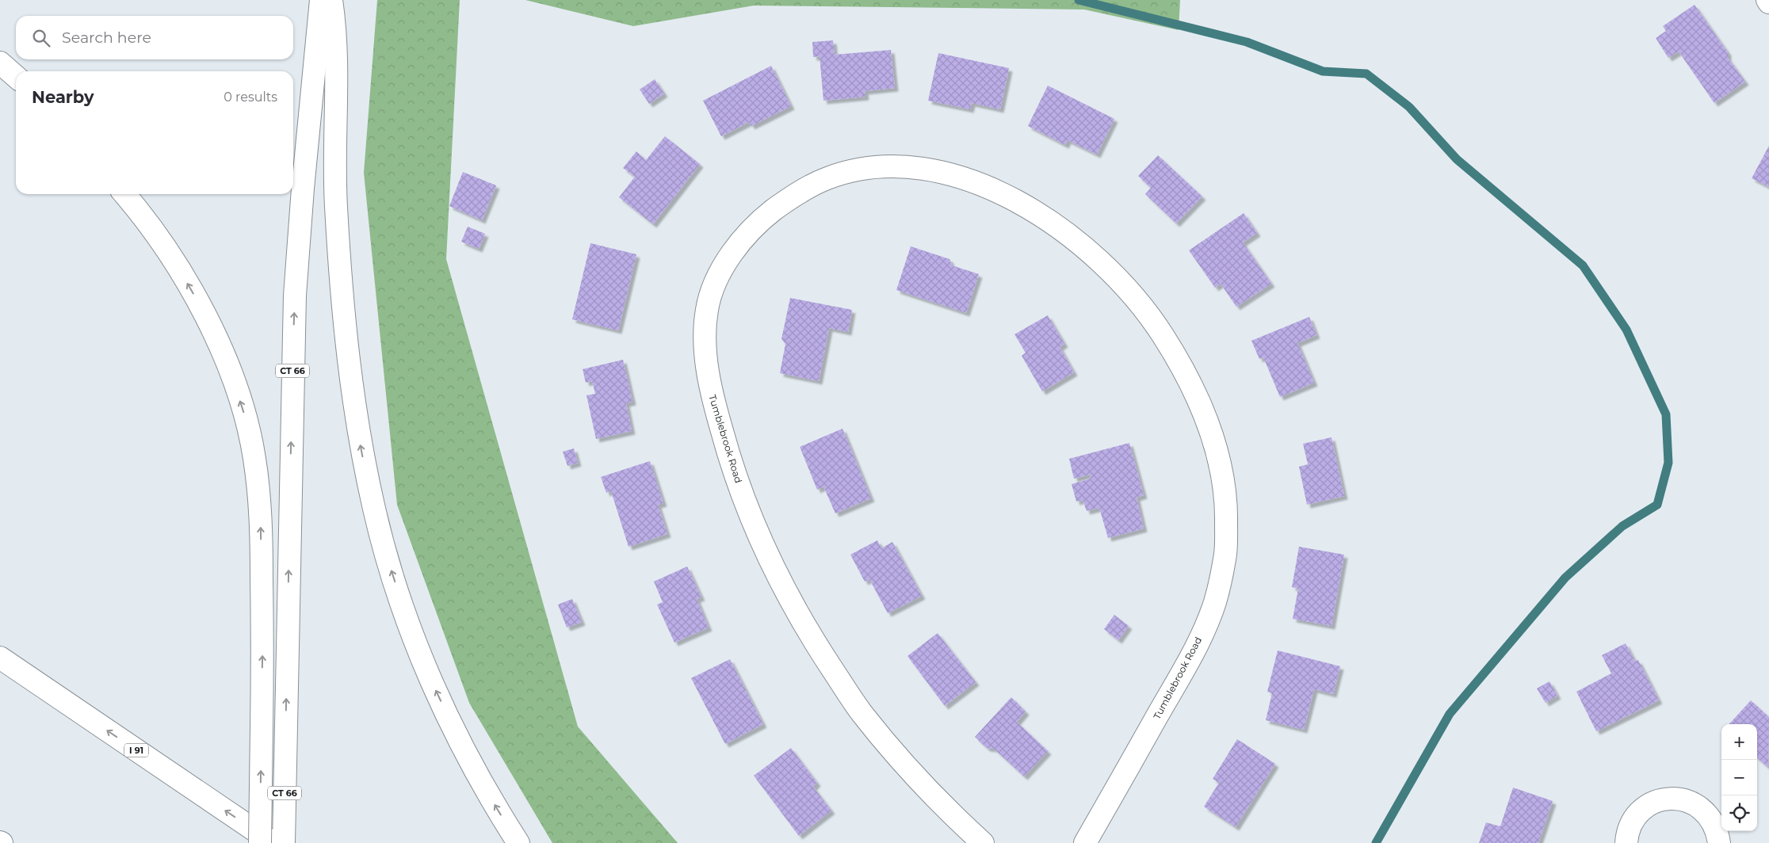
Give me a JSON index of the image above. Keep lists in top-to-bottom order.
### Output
{
  "streets": {
    "main road": ["CT 66", "Tumblebrook Road", "I 91"]
  },
  "page": {
    "search": "Search here",
    "heading": ["Nearby", "0 results"],
    "map_buttons": ["+", "−"]
  }
}
